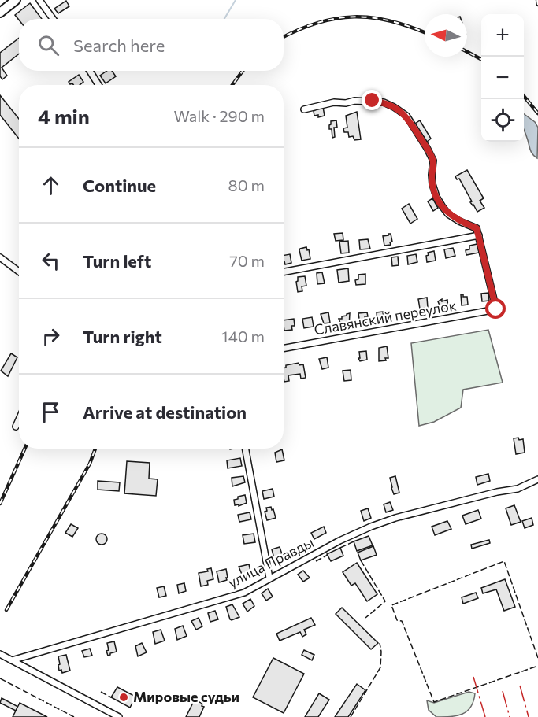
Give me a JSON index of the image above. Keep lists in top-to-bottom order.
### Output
{
  "streets": {
    "street": ["Славянский переулок", "улица Правды"]
  },
  "places": ["Мировые судьи"],
  "north": "left",
  "page": {
    "map_buttons": ["+", "−"],
    "search": "Search here",
    "heading": ["4 min", "Walk · 290 m"],
    "list": [
      ["Continue", "80 m"],
      ["Turn left", "70 m"],
      ["Turn right", "140 m"],
      "Arrive at destination"
    ]
  }
}
